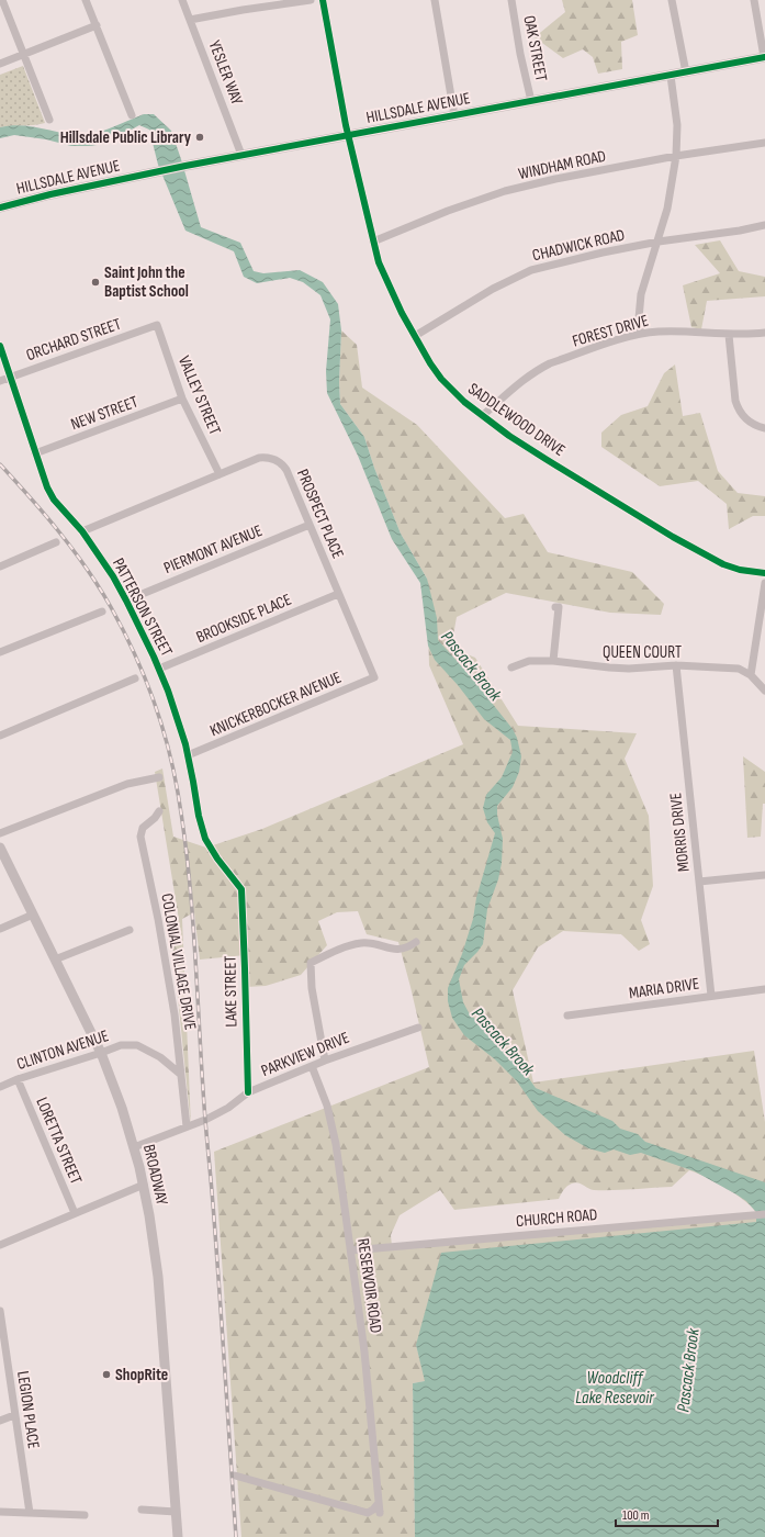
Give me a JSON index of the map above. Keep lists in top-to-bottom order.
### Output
{
  "streets": {
    "street": [
      "OAK STREET",
      "YESLER WAY",
      "HILLSDALE AVENUE",
      "WINDHAM ROAD",
      "CHADWICK ROAD",
      "FOREST DRIVE",
      "ORCHARD STREET",
      "VALLEY STREET",
      "NEW STREET",
      "SADDLEWOOD DRIVE",
      "PROSPECT PLACE",
      "PIERMONT AVENUE",
      "PATTERSON STREET",
      "BROOKSIDE PLACE",
      "QUEEN COURT",
      "KNICKERBOCKER AVENUE",
      "MORRIS DRIVE",
      "COLONIAL VILLAGE DRIVE",
      "MARIA DRIVE",
      "LAKE STREET",
      "CLINTON AVENUE",
      "PARKVIEW DRIVE",
      "LORETTA STREET",
      "BROADWAY",
      "CHURCH ROAD",
      "RESERVOIR ROAD",
      "LEGION PLACE"
    ]
  },
  "crossings": [
    ["OAK STREET", "HILLSDALE AVENUE"],
    ["YESLER WAY", "HILLSDALE AVENUE"],
    ["HILLSDALE AVENUE", "SADDLEWOOD DRIVE"],
    ["WINDHAM ROAD", "SADDLEWOOD DRIVE"],
    ["CHADWICK ROAD", "SADDLEWOOD DRIVE"],
    ["FOREST DRIVE", "SADDLEWOOD DRIVE"],
    ["ORCHARD STREET", "VALLEY STREET"],
    ["ORCHARD STREET", "PATTERSON STREET"],
    ["VALLEY STREET", "NEW STREET"],
    ["VALLEY STREET", "PROSPECT PLACE"],
    ["NEW STREET", "PATTERSON STREET"],
    ["PROSPECT PLACE", "PIERMONT AVENUE"],
    ["PROSPECT PLACE", "PATTERSON STREET"],
    ["PROSPECT PLACE", "BROOKSIDE PLACE"],
    ["PROSPECT PLACE", "KNICKERBOCKER AVENUE"],
    ["PIERMONT AVENUE", "PATTERSON STREET"],
    ["PATTERSON STREET", "BROOKSIDE PLACE"],
    ["PATTERSON STREET", "KNICKERBOCKER AVENUE"],
    ["PATTERSON STREET", "LAKE STREET"],
    ["QUEEN COURT", "MORRIS DRIVE"],
    ["MORRIS DRIVE", "MARIA DRIVE"],
    ["COLONIAL VILLAGE DRIVE", "CLINTON AVENUE"],
    ["COLONIAL VILLAGE DRIVE", "PARKVIEW DRIVE"],
    ["LAKE STREET", "PARKVIEW DRIVE"],
    ["CLINTON AVENUE", "LORETTA STREET"],
    ["CLINTON AVENUE", "BROADWAY"],
    ["PARKVIEW DRIVE", "BROADWAY"],
    ["PARKVIEW DRIVE", "RESERVOIR ROAD"],
    ["CHURCH ROAD", "RESERVOIR ROAD"]
  ],
  "water": ["Pascack Brook", "Woodcliff Lake Resevoir"],
  "places": ["Hillsdale Public Library", "Saint John the Baptist School", "ShopRite"],
  "scale_bar": "100 m"
}
